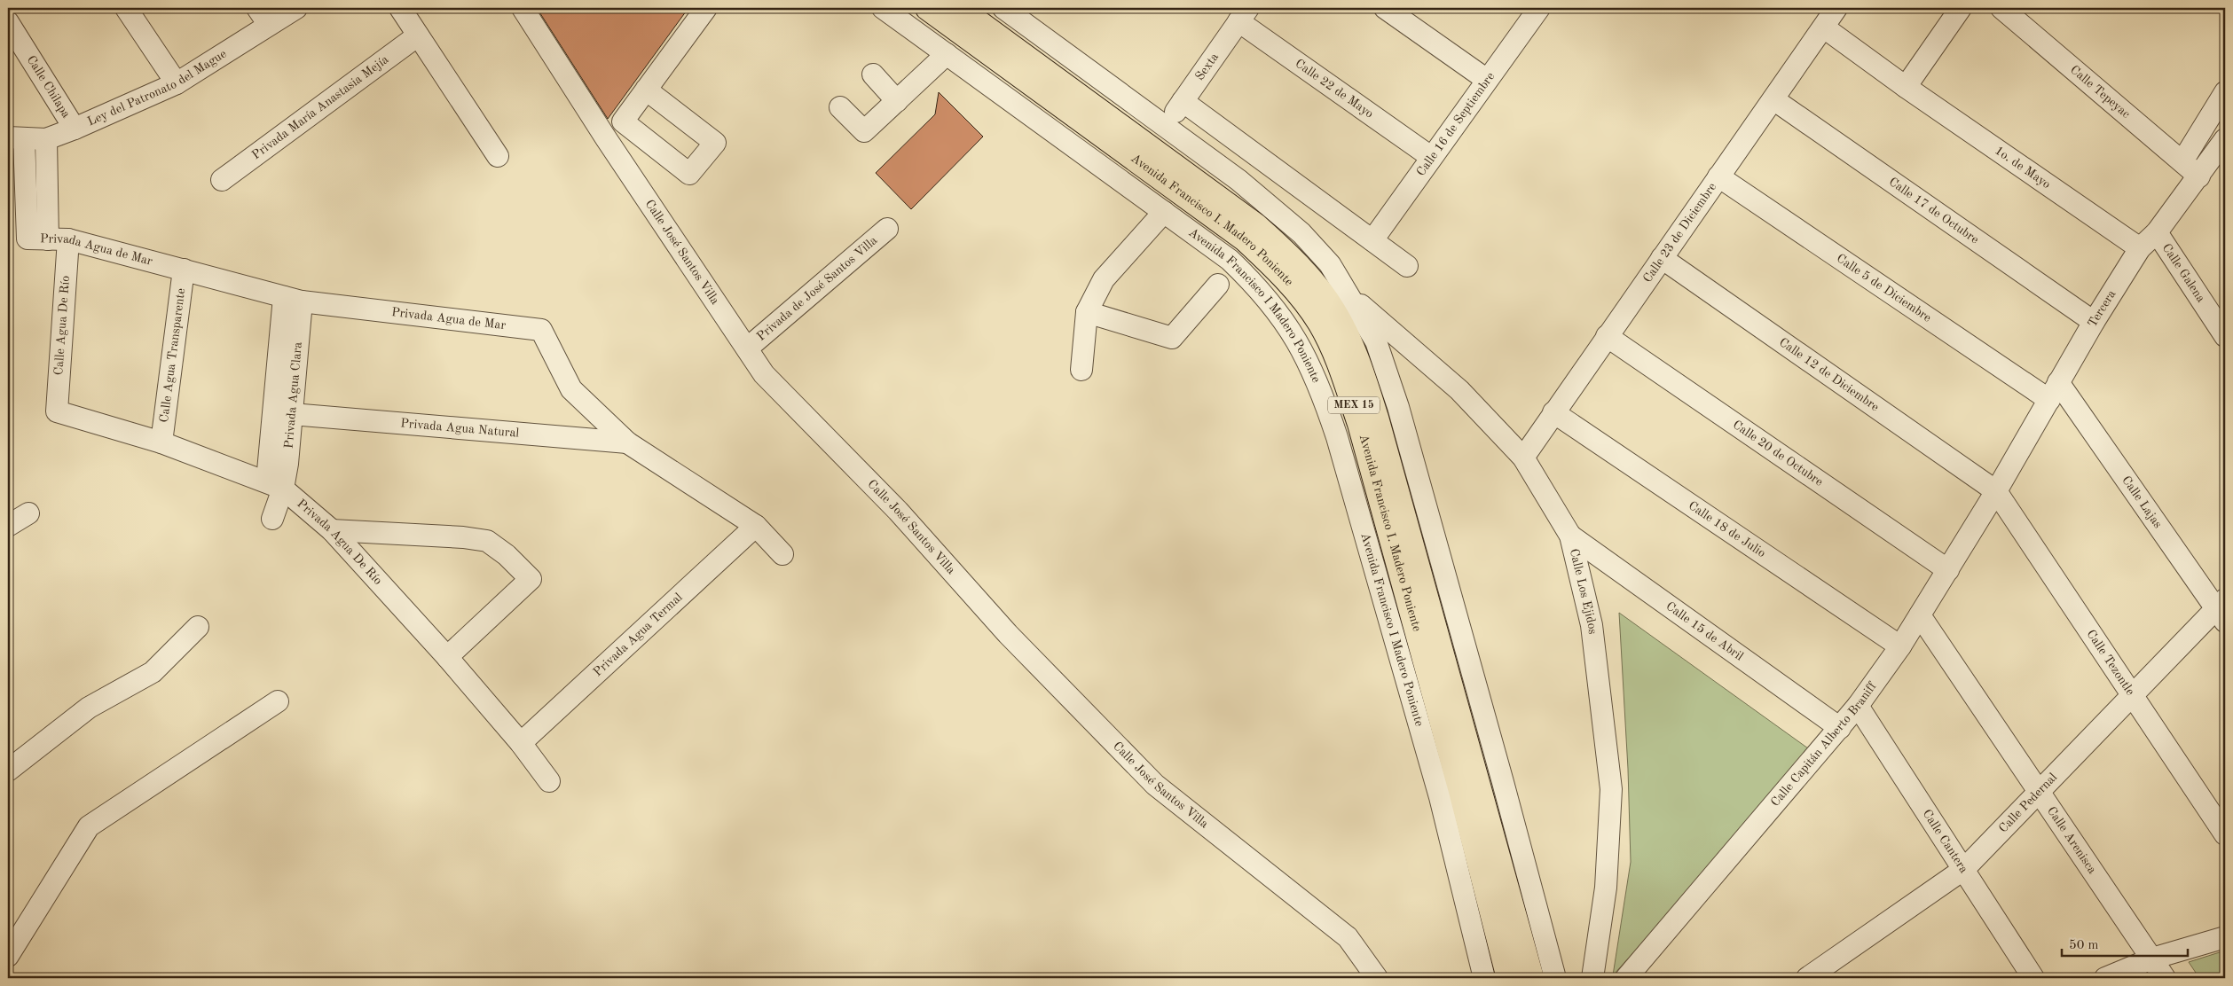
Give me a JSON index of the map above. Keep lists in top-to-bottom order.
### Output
{
  "streets": {
    "main road": ["Avenida Francisco I. Madero Poniente", "MEX 15"],
    "street": [
      "Sexta",
      "Calle Chilapa",
      "Ley del Patronato del Mague",
      "Calle 22 de Mayo",
      "Calle Tepeyac",
      "Privada María Anastasia Mejía",
      "Calle 16 de Septiembre",
      "1o. de Mayo",
      "Calle 17 de Octubre",
      "Calle 23 de Diciembre",
      "Privada Agua de Mar",
      "Calle José Santos Villa",
      "Calle Galena",
      "Calle 5 de Diciembre",
      "Privada de José Santos Villa",
      "Avenida Francisco I Madero Poniente",
      "Tercera",
      "Calle Agua De Río",
      "Calle Agua Transparente",
      "Calle 12 de Diciembre",
      "Privada Agua Clara",
      "Privada Agua Natural",
      "Calle 20 de Octubre",
      "Calle Lajas",
      "Calle 18 de Julio",
      "Privada Agua De Río",
      "Calle Los Ejidos",
      "Calle 15 de Abril",
      "Privada Agua Termal",
      "Calle Tezontle",
      "Calle Capitán Alberto Braniff",
      "Calle Pedernal",
      "Calle Cantera",
      "Calle Arenisca"
    ]
  },
  "crossings": [
    ["Sexta", "Calle 22 de Mayo"],
    ["Calle Chilapa", "Ley del Patronato del Mague"],
    ["Ley del Patronato del Mague", "Privada Agua de Mar"],
    ["Calle 22 de Mayo", "Calle 16 de Septiembre"],
    ["Calle Tepeyac", "Tercera"],
    ["1o. de Mayo", "Calle 23 de Diciembre"],
    ["1o. de Mayo", "Tercera"],
    ["Calle 17 de Octubre", "Calle 23 de Diciembre"],
    ["Calle 17 de Octubre", "Tercera"],
    ["Calle 23 de Diciembre", "Calle 5 de Diciembre"],
    ["Calle 23 de Diciembre", "Calle 12 de Diciembre"],
    ["Calle 23 de Diciembre", "Calle 20 de Octubre"],
    ["Calle 23 de Diciembre", "Calle 18 de Julio"],
    ["Calle 23 de Diciembre", "Calle Los Ejidos"],
    ["Privada Agua de Mar", "Calle Agua De Río"],
    ["Privada Agua de Mar", "Calle Agua Transparente"],
    ["Privada Agua de Mar", "Privada Agua Clara"],
    ["Privada Agua de Mar", "Privada Agua Natural"],
    ["Privada Agua de Mar", "Privada Agua Termal"],
    ["Calle José Santos Villa", "Privada de José Santos Villa"],
    ["Calle Galena", "Tercera"],
    ["Calle 5 de Diciembre", "Tercera"],
    ["Calle 5 de Diciembre", "Calle Lajas"],
    ["Tercera", "Calle 12 de Diciembre"],
    ["Tercera", "Calle Lajas"],
    ["Tercera", "Calle Tezontle"],
    ["Tercera", "Calle Capitán Alberto Braniff"],
    ["Calle Agua De Río", "Privada Agua De Río"],
    ["Calle Agua Transparente", "Privada Agua De Río"],
    ["Calle 12 de Diciembre", "Calle Tezontle"],
    ["Calle 12 de Diciembre", "Calle Capitán Alberto Braniff"],
    ["Privada Agua Clara", "Privada Agua Natural"],
    ["Privada Agua Clara", "Privada Agua De Río"],
    ["Calle 20 de Octubre", "Calle Capitán Alberto Braniff"],
    ["Calle Lajas", "Calle Pedernal"],
    ["Calle 18 de Julio", "Calle Capitán Alberto Braniff"],
    ["Privada Agua De Río", "Privada Agua Termal"],
    ["Calle Los Ejidos", "Calle 15 de Abril"],
    ["Calle 15 de Abril", "Calle Capitán Alberto Braniff"],
    ["Calle Tezontle", "Calle Capitán Alberto Braniff"],
    ["Calle Tezontle", "Calle Pedernal"],
    ["Calle Capitán Alberto Braniff", "Calle Cantera"],
    ["Calle Capitán Alberto Braniff", "Calle Arenisca"],
    ["Calle Pedernal", "Calle Cantera"],
    ["Calle Pedernal", "Calle Arenisca"]
  ],
  "scale_bar": "50 m"
}
